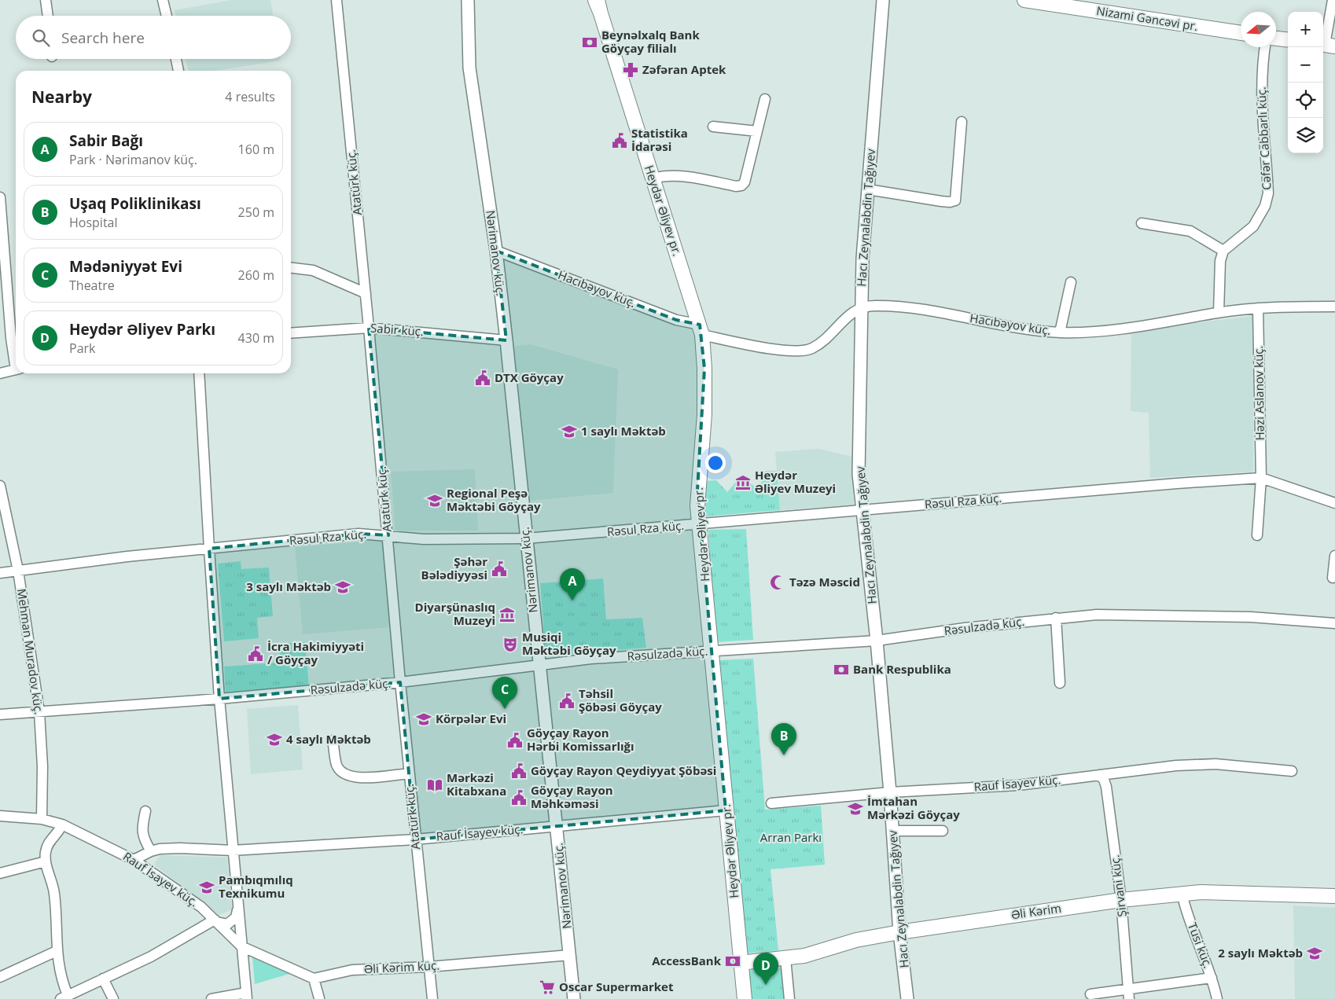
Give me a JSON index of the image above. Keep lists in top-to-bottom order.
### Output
{
  "streets": {
    "main road": ["Nizami Gəncəvi pr.", "Heydər Əliyev pr.", "Əli Kərim"],
    "street": [
      "Cəfər Cabbarlı küç.",
      "Atatürk küç.",
      "Hacı Zeynalabdin Tağıyev",
      "Nərimanov küç.",
      "Hacıbəyov küç.",
      "Sabir küç.",
      "Həzi Aslanov küç.",
      "Rəsul Rza küç.",
      "Rəsulzadə küç.",
      "Mehman Muradov küç.",
      "Rauf İsayev küç.",
      "Şirvani küç.",
      "Tusi küç.",
      "Əli Kərim küç."
    ]
  },
  "crossings": [
    ["Atatürk küç.", "Sabir küç."],
    ["Atatürk küç.", "Rəsul Rza küç."],
    ["Atatürk küç.", "Rəsulzadə küç."],
    ["Atatürk küç.", "Rauf İsayev küç."],
    ["Atatürk küç.", "Əli Kərim küç."],
    ["Heydər Əliyev pr.", "Hacıbəyov küç."],
    ["Heydər Əliyev pr.", "Rəsul Rza küç."],
    ["Heydər Əliyev pr.", "Rəsulzadə küç."],
    ["Heydər Əliyev pr.", "Rauf İsayev küç."],
    ["Heydər Əliyev pr.", "Əli Kərim"],
    ["Hacı Zeynalabdin Tağıyev", "Hacıbəyov küç."],
    ["Hacı Zeynalabdin Tağıyev", "Rəsul Rza küç."],
    ["Hacı Zeynalabdin Tağıyev", "Rəsulzadə küç."],
    ["Hacı Zeynalabdin Tağıyev", "Rauf İsayev küç."],
    ["Hacı Zeynalabdin Tağıyev", "Əli Kərim"],
    ["Nərimanov küç.", "Hacıbəyov küç."],
    ["Nərimanov küç.", "Sabir küç."],
    ["Nərimanov küç.", "Rəsul Rza küç."],
    ["Nərimanov küç.", "Rəsulzadə küç."],
    ["Nərimanov küç.", "Rauf İsayev küç."],
    ["Nərimanov küç.", "Əli Kərim küç."],
    ["Hacıbəyov küç.", "Həzi Aslanov küç."],
    ["Həzi Aslanov küç.", "Rəsul Rza küç."],
    ["Rəsul Rza küç.", "Mehman Muradov küç."],
    ["Rəsulzadə küç.", "Mehman Muradov küç."],
    ["Mehman Muradov küç.", "Rauf İsayev küç."],
    ["Rauf İsayev küç.", "Şirvani küç."],
    ["Şirvani küç.", "Əli Kərim"],
    ["Əli Kərim", "Tusi küç."]
  ],
  "parks": ["Arran Parkı"],
  "places": {
    "bank": ["Beynəlxalq Bank Göyçay filialı", "Bank Respublika", "AccessBank"],
    "pharmacy": ["Zəfəran Aptek"],
    "public building": [
      "Statistika İdarəsi",
      "DTX Göyçay",
      "Şəhər Bələdiyyəsi",
      "İcra Hakimiyyəti / Göyçay",
      "Təhsil Şöbəsi Göyçay",
      "Göyçay Rayon Hərbi Komissarlığı",
      "Göyçay Rayon Qeydiyyat Şöbəsi",
      "Göyçay Rayon Məhkəməsi"
    ],
    "school or university": [
      "1 saylı Məktəb",
      "Regional Peşə Məktəbi Göyçay",
      "3 saylı Məktəb",
      "Körpələr Evi",
      "4 saylı Məktəb",
      "İmtahan Mərkəzi Göyçay",
      "Pambıqmılıq Texnikumu",
      "2 saylı Məktəb"
    ],
    "museum": ["Heydər Əliyev Muzeyi", "Diyarşünaslıq Muzeyi"],
    "mosque": ["Təzə Məscid"],
    "theatre": ["Musiqi Məktəbi Göyçay"],
    "library": ["Mərkəzi Kitabxana"],
    "supermarket": ["Oscar Supermarket"]
  },
  "north": "left",
  "page": {
    "map_buttons": ["+", "−"],
    "search": "Search here",
    "heading": ["Nearby", "4 results"],
    "list": [
      {
        "mark": "A",
        "name": "Sabir Bağı",
        "note": "Park · Nərimanov küç.",
        "value": "160 m"
      },
      {
        "mark": "B",
        "name": "Uşaq Poliklinikası",
        "note": "Hospital",
        "value": "250 m"
      },
      {
        "mark": "C",
        "name": "Mədəniyyət Evi",
        "note": "Theatre",
        "value": "260 m"
      },
      {
        "mark": "D",
        "name": "Heydər Əliyev Parkı",
        "note": "Park",
        "value": "430 m"
      }
    ],
    "pins": [
      "A",
      "C",
      "B",
      "D"
    ]
  }
}
